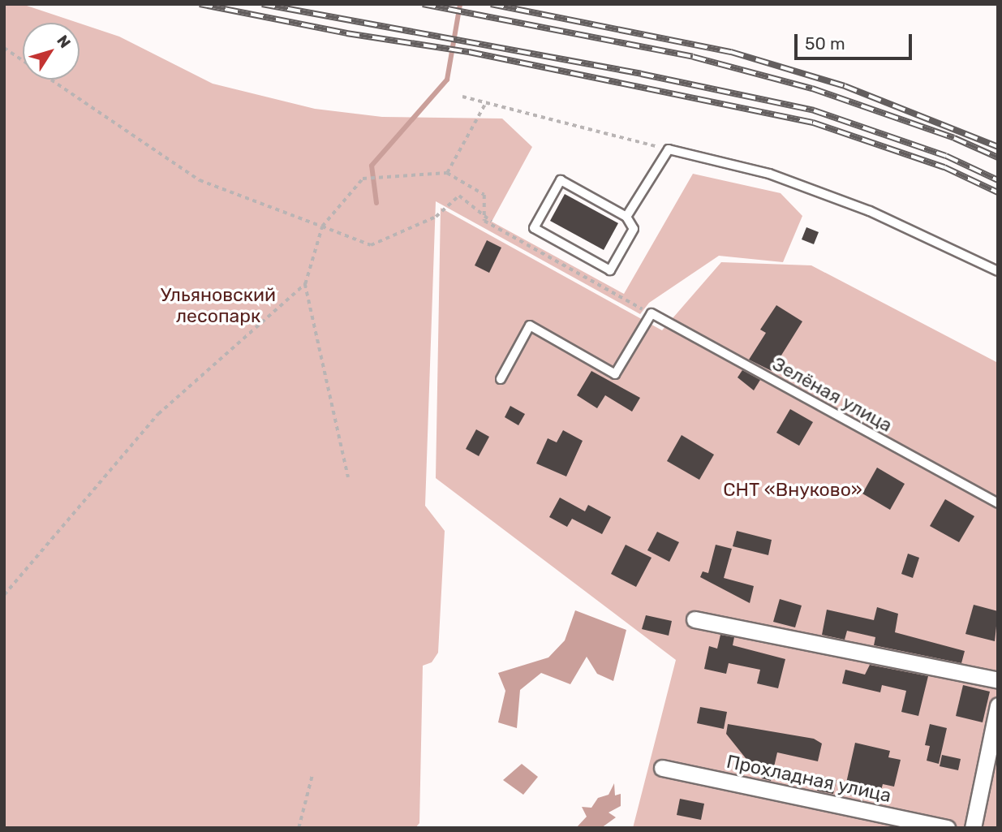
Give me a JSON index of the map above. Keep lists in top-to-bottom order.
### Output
{
  "streets": {
    "street": ["Прохладная улица"],
    "lane": ["Зелёная улица"]
  },
  "parks": ["Ульяновский лесопарк", "СНТ «Внуково»"],
  "scale_bar": "50 m",
  "north": "top right"
}
